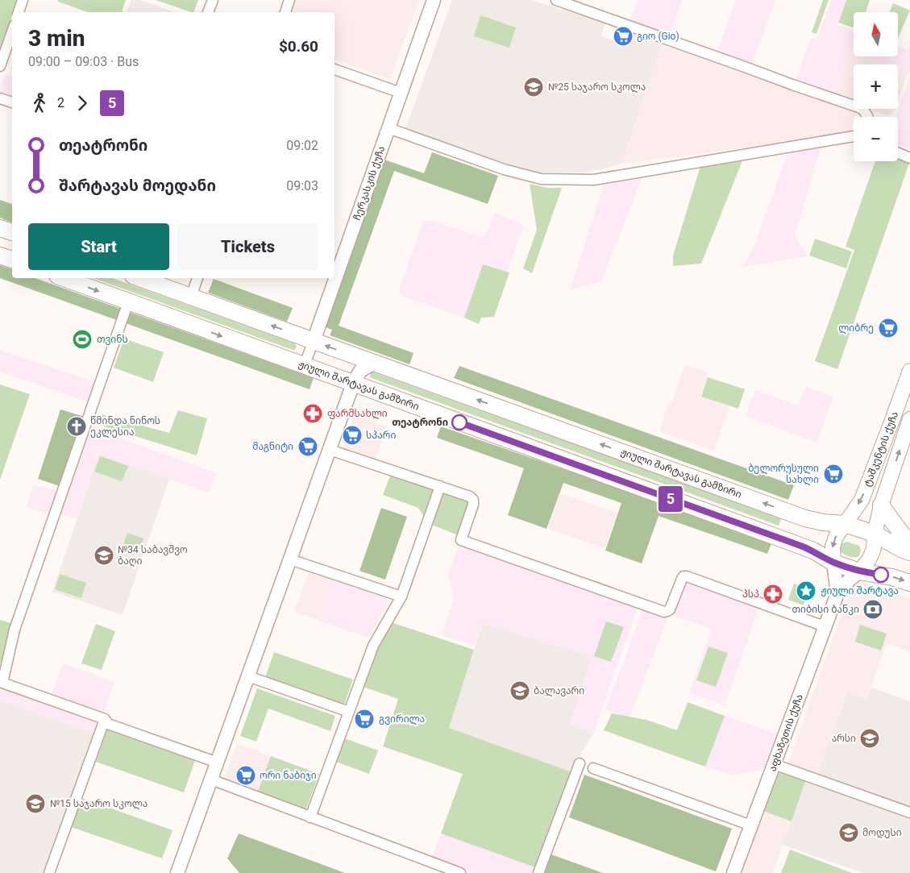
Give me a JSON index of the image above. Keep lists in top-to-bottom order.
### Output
{
  "streets": {
    "main road": ["ჟიული შარტავას გამზირი", "ტაშკენტის ქუჩა"],
    "street": ["ჩერკასკის ქუჩა", "აფხაზეთის ქუჩა"]
  },
  "crossings": [
    ["ჩერკასკის ქუჩა", "ჟიული შარტავას გამზირი"],
    ["ჟიული შარტავას გამზირი", "ტაშკენტის ქუჩა"],
    ["ჟიული შარტავას გამზირი", "აფხაზეთის ქუჩა"],
    ["ტაშკენტის ქუჩა", "აფხაზეთის ქუჩა"]
  ],
  "places": {
    "supermarket": [
      "გიო (Gio)",
      "ლიბრე",
      "სპარი",
      "მაგნიტი",
      "ბელორუსული სახლი",
      "გვირილა",
      "ორი ნაბიჯი"
    ],
    "school or university": [
      "№25 საჯარო სკოლა",
      "№34 საბავშვო ბაღი",
      "ბალავარი",
      "არსი",
      "№15 საჯარო სკოლა",
      "მოდუსი"
    ],
    "sports": ["თვინს"],
    "pharmacy": ["ფარმსახლი", "პსპ"],
    "other": ["თეატრონი"],
    "church": ["წმინდა ნინოს ეკლესია"],
    "place": ["ჟიული შარტავა"],
    "bank": ["თიბისი ბანკი"]
  },
  "lines": ["bus line 5"],
  "north": "top",
  "page": {
    "on_map": "5",
    "map_buttons": ["+", "−"],
    "heading": ["3 min", "09:00 – 09:03 · Bus", "$0.60"],
    "legs": ["2", "5"],
    "list": [
      {
        "name": "თეატრონი",
        "value": "09:02"
      },
      {
        "name": "შარტავას მოედანი",
        "value": "09:03"
      }
    ],
    "buttons": ["Start", "Tickets"]
  }
}
